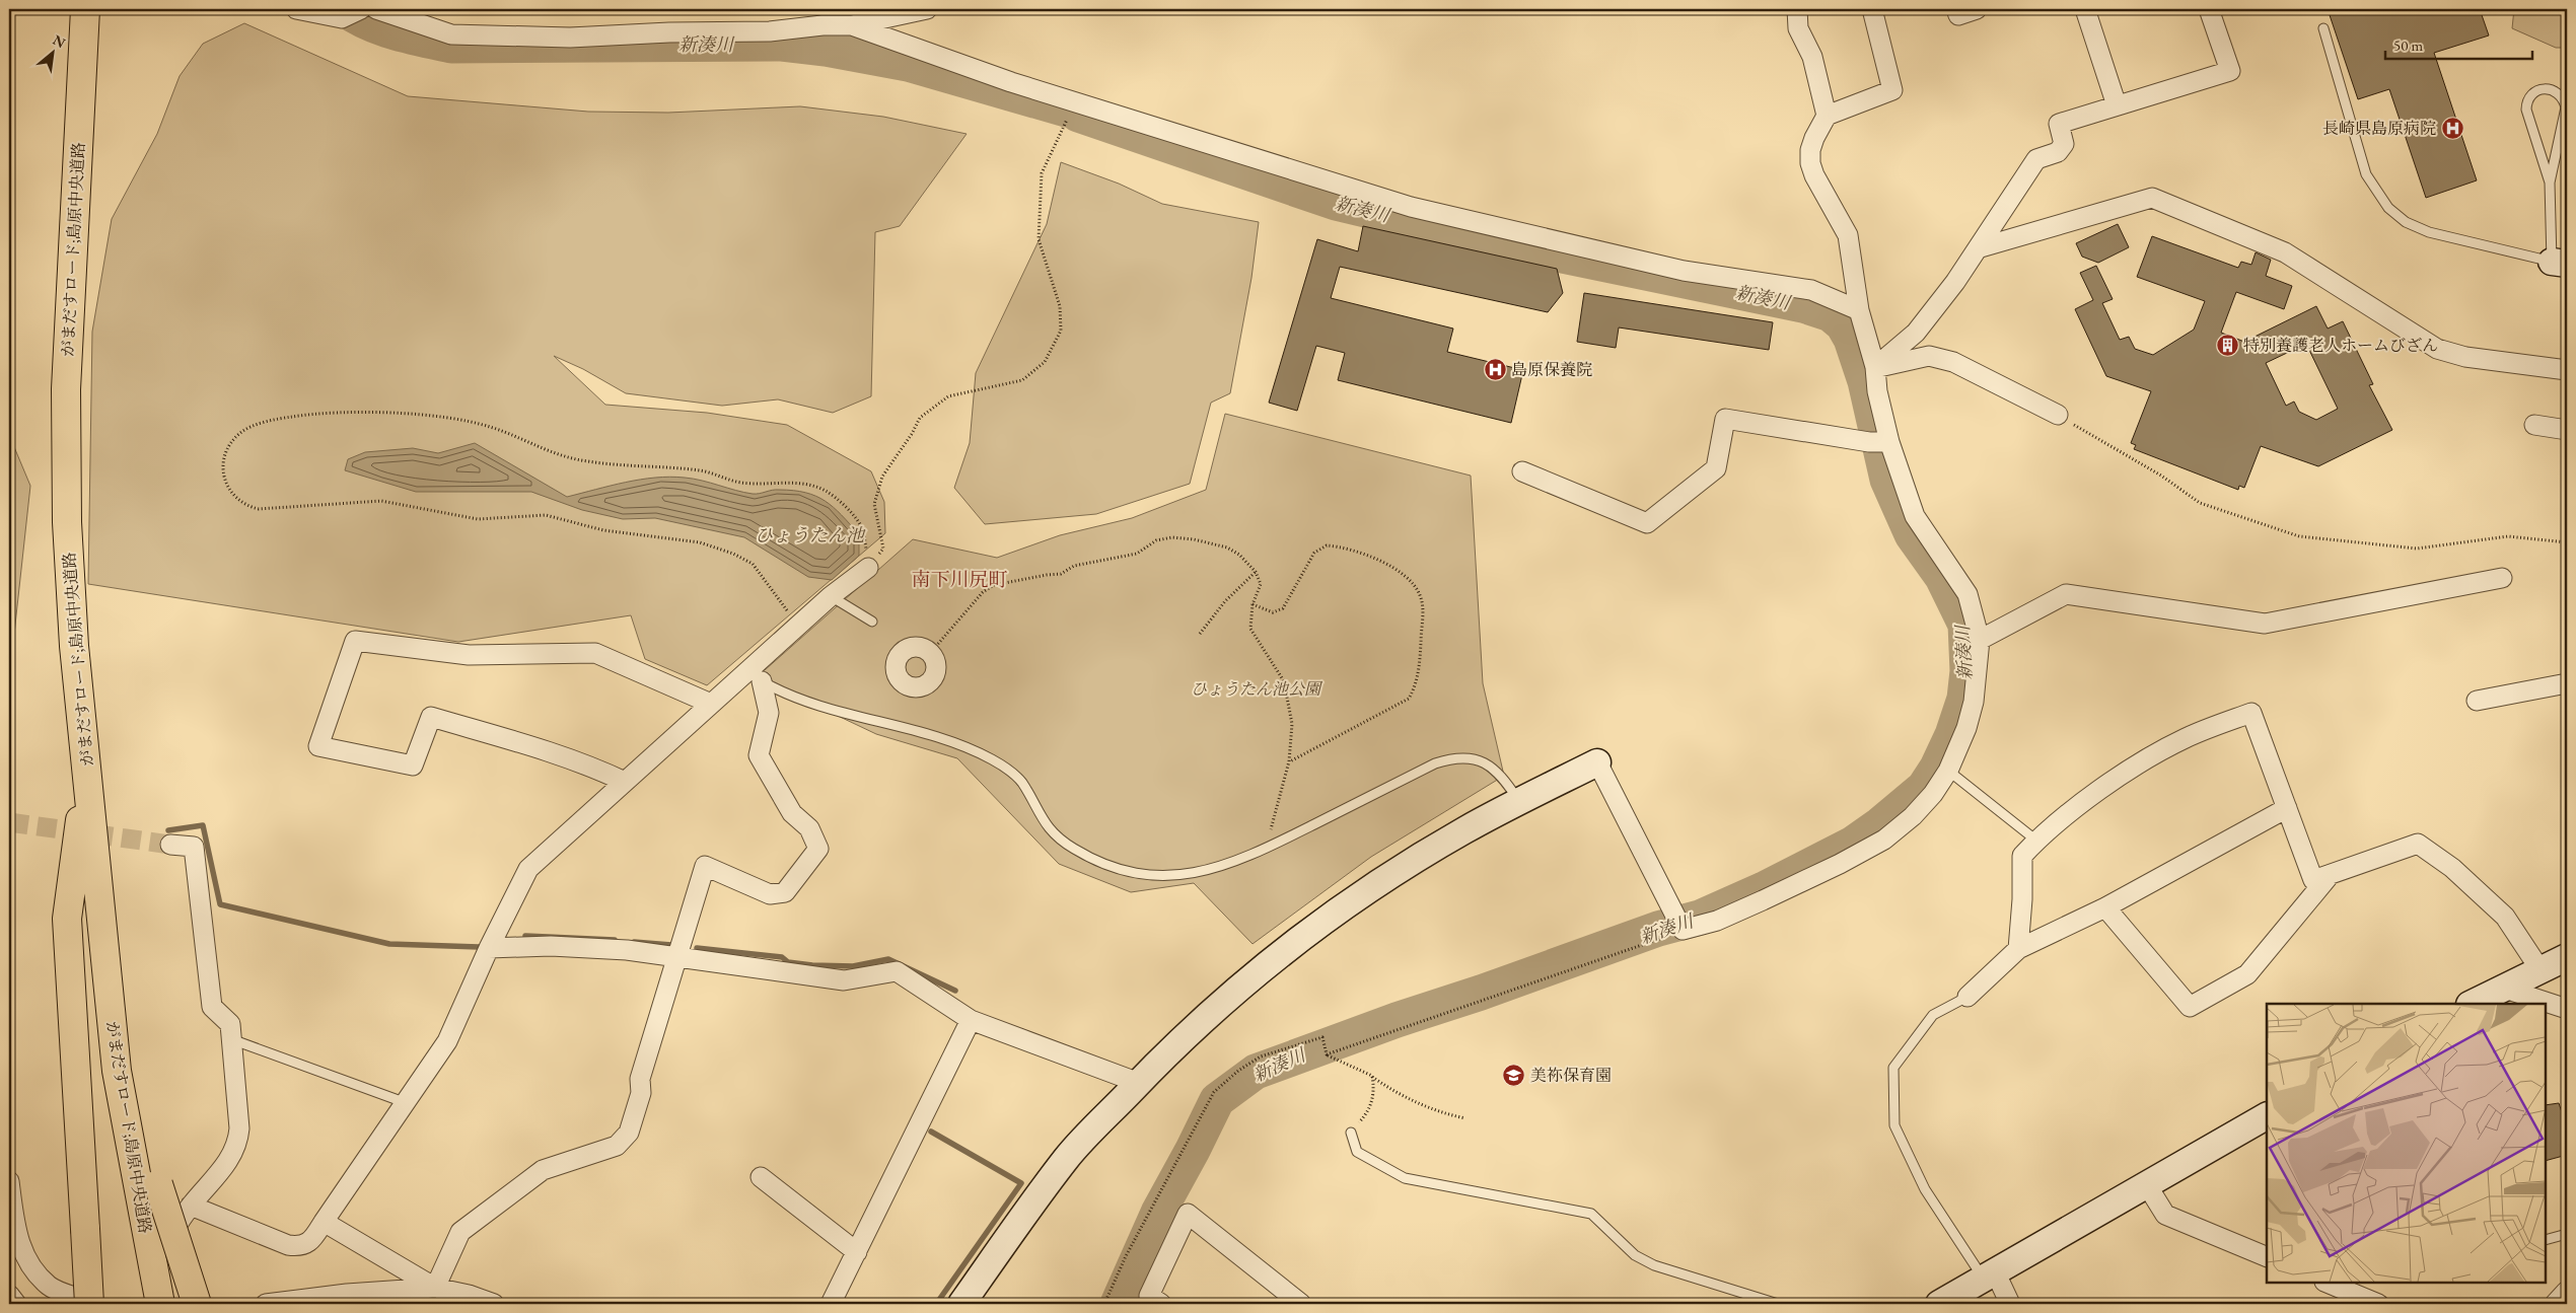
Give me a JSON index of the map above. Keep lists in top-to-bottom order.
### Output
{
  "streets": {
    "highway": ["がまだすロード;島原中央道路"]
  },
  "districts": ["南下川尻町"],
  "water": ["新湊川", "ひょうたん池"],
  "parks": ["ひょうたん池公園"],
  "places": {
    "hospital": ["長崎県島原病院", "島原保養院"],
    "building": ["特別養護老人ホームびざん"],
    "school or university": ["美祢保育園"]
  },
  "scale_bar": "50 m",
  "north": "top right"
}
